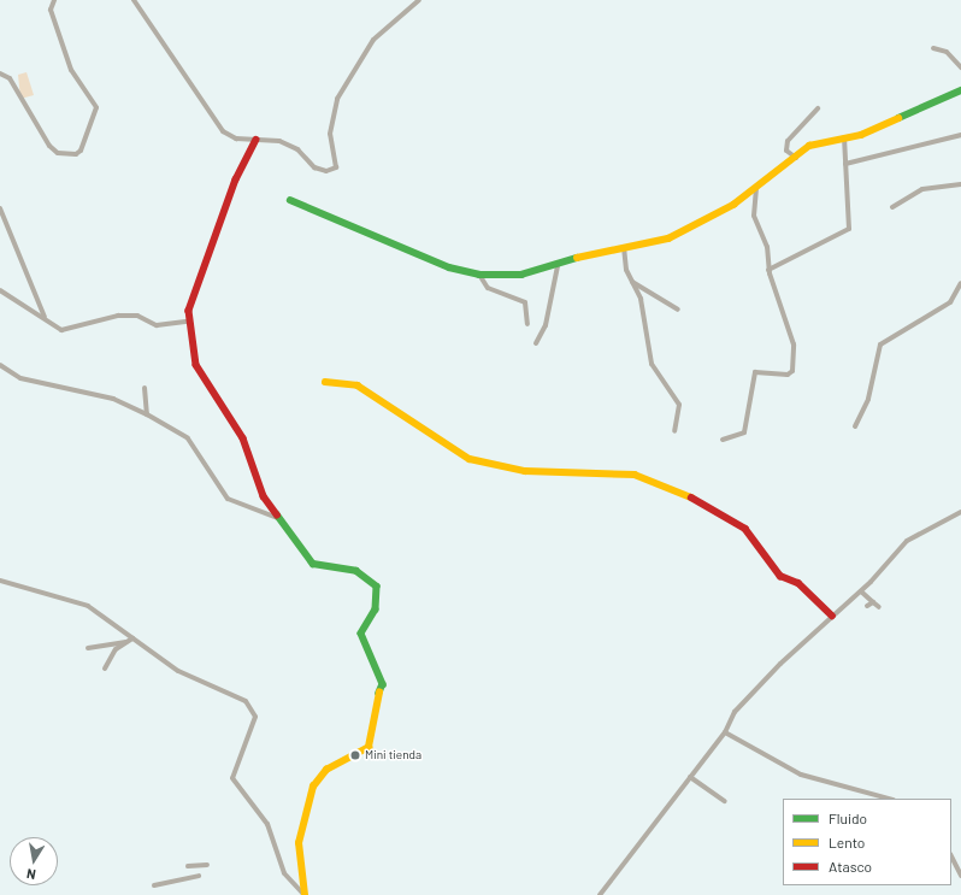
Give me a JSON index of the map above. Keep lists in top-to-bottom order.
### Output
{
  "places": ["Mini tienda"],
  "legend": ["Fluido", "Lento", "Atasco"],
  "north": "bottom"
}
